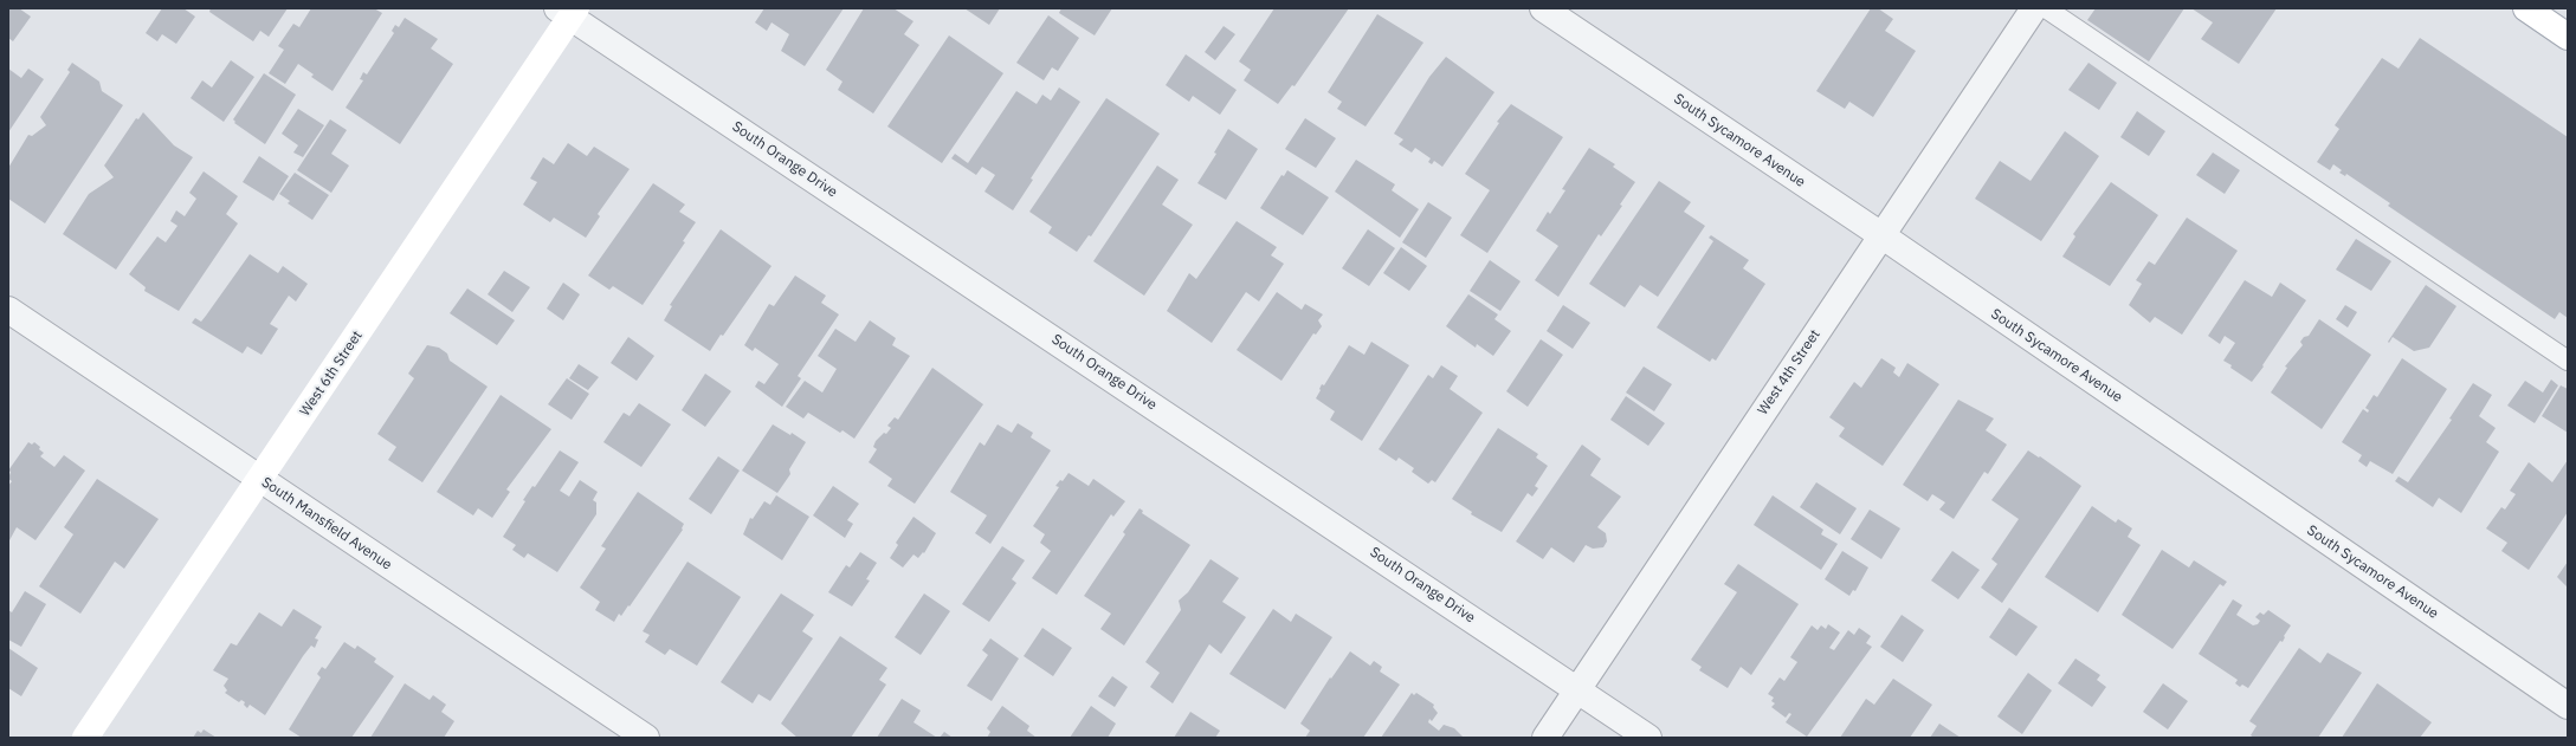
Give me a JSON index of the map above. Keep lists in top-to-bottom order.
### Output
{
  "streets": {
    "main road": ["West 6th Street"],
    "street": [
      "South Sycamore Avenue",
      "South Orange Drive",
      "West 4th Street",
      "South Mansfield Avenue"
    ]
  },
  "crossings": [
    ["South Sycamore Avenue", "West 4th Street"],
    ["South Orange Drive", "West 4th Street"],
    ["South Orange Drive", "West 6th Street"],
    ["West 6th Street", "South Mansfield Avenue"]
  ]
}
